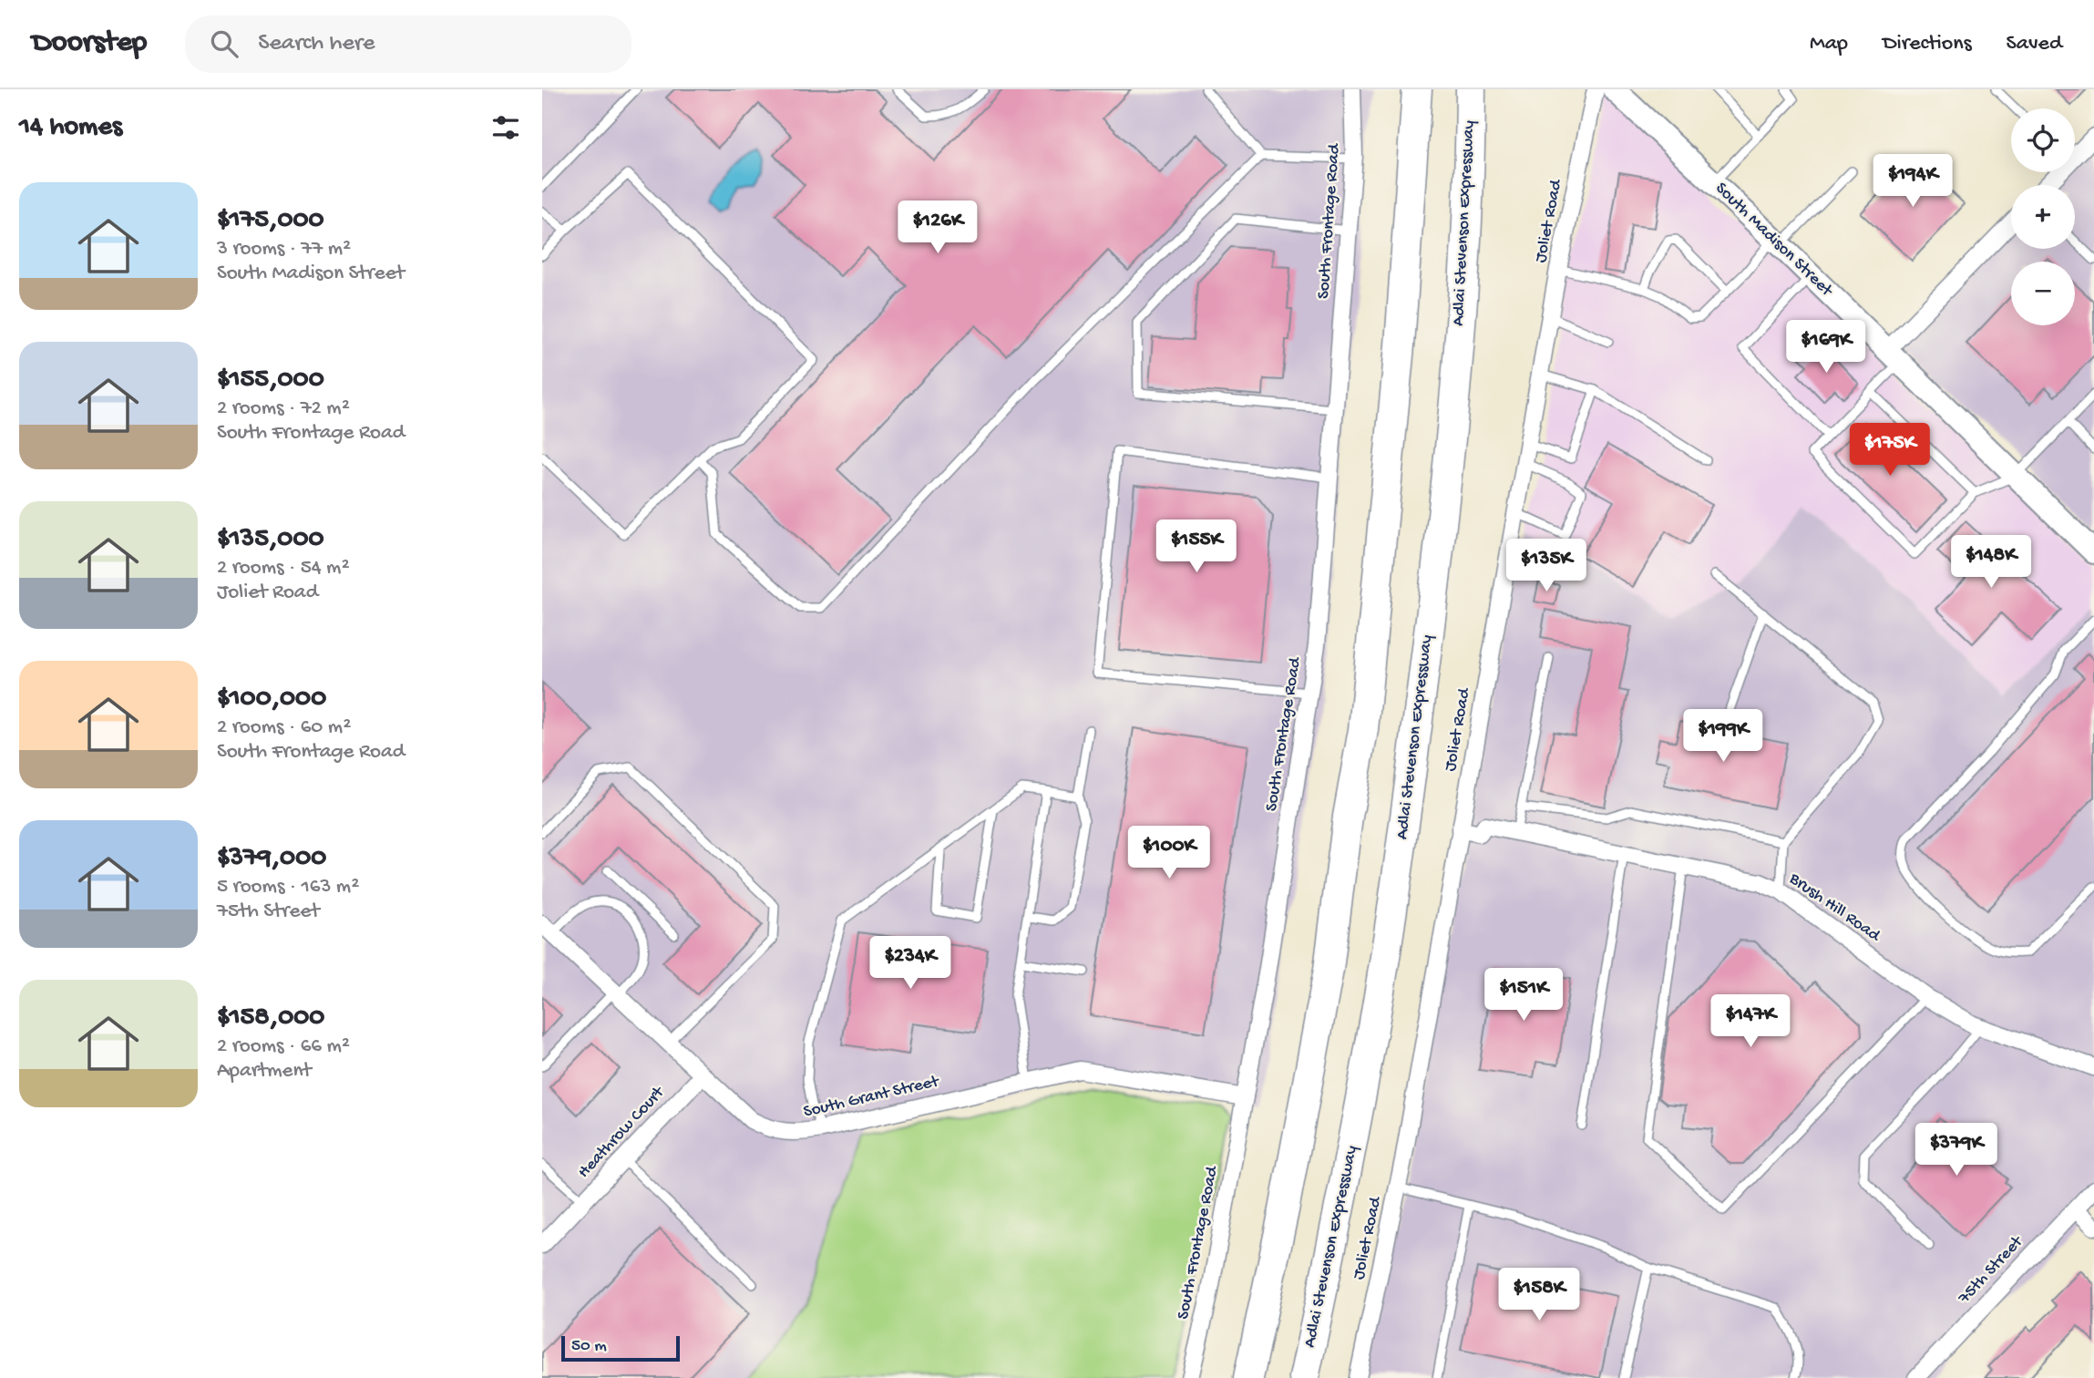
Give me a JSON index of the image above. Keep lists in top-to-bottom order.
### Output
{
  "streets": {
    "highway": ["Adlai Stevenson Expressway"],
    "street": [
      "South Frontage Road",
      "Joliet Road",
      "South Madison Street",
      "Brush Hill Road",
      "South Grant Street",
      "Heathrow Court",
      "75th Street"
    ]
  },
  "crossings": [
    ["South Frontage Road", "South Grant Street"],
    ["Joliet Road", "Brush Hill Road"],
    ["South Grant Street", "Heathrow Court"]
  ],
  "scale_bar": "50 m",
  "page": {
    "header": "Doorstep",
    "search": "Search here",
    "nav": ["Map", "Directions", "Saved"],
    "heading": "14 homes",
    "map_buttons": ["+", "−"],
    "price": [
      "$194K",
      "$126K",
      "$169K",
      "$175K",
      "$155K",
      "$148K",
      "$135K",
      "$199K",
      "$100K",
      "$234K",
      "$151K",
      "$147K",
      "$379K",
      "$158K"
    ],
    "list": [
      {
        "name": "$175,000",
        "note": "3 rooms · 77 m² · South Madison Street"
      },
      {
        "name": "$155,000",
        "note": "2 rooms · 72 m² · South Frontage Road"
      },
      {
        "name": "$135,000",
        "note": "2 rooms · 54 m² · Joliet Road"
      },
      {
        "name": "$100,000",
        "note": "2 rooms · 60 m² · South Frontage Road"
      },
      {
        "name": "$379,000",
        "note": "5 rooms · 163 m² · 75th Street"
      },
      {
        "name": "$158,000",
        "note": "2 rooms · 66 m² · Apartment"
      }
    ],
    "scale": "50 m"
  }
}
